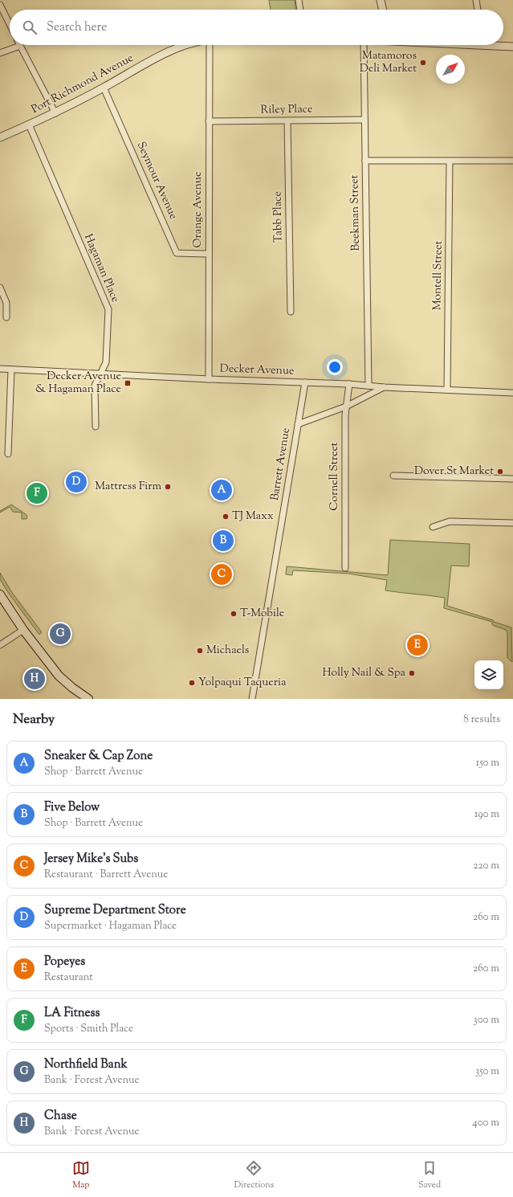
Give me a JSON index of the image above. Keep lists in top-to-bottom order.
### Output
{
  "streets": {
    "street": [
      "Port Richmond Avenue",
      "Riley Place",
      "Seymour Avenue",
      "Orange Avenue",
      "Beekman Street",
      "Tabb Place",
      "Hagaman Place",
      "Montell Street",
      "Decker Avenue",
      "Barrett Avenue",
      "Cornell Street"
    ]
  },
  "crossings": [
    ["Port Richmond Avenue", "Seymour Avenue"],
    ["Port Richmond Avenue", "Hagaman Place"],
    ["Riley Place", "Orange Avenue"],
    ["Riley Place", "Beekman Street"],
    ["Riley Place", "Tabb Place"],
    ["Seymour Avenue", "Orange Avenue"],
    ["Orange Avenue", "Decker Avenue"],
    ["Beekman Street", "Decker Avenue"],
    ["Hagaman Place", "Decker Avenue"],
    ["Montell Street", "Decker Avenue"],
    ["Decker Avenue", "Barrett Avenue"],
    ["Decker Avenue", "Cornell Street"],
    ["Barrett Avenue", "Cornell Street"]
  ],
  "places": {
    "other": [
      "Matamoros Deli Market",
      "Dover St Market",
      "Mattress Firm",
      "TJ Maxx",
      "T-Mobile",
      "Michaels",
      "Holly Nail & Spa",
      "Yolpaqui Taqueria"
    ],
    "transit": ["Decker Avenue & Hagaman Place"]
  },
  "north": "top right",
  "page": {
    "search": "Search here",
    "pins": [
      "D",
      "A",
      "F",
      "B",
      "C",
      "G",
      "E",
      "H"
    ],
    "heading": ["Nearby", "8 results"],
    "list": [
      {
        "mark": "A",
        "name": "Sneaker & Cap Zone",
        "note": "Shop · Barrett Avenue",
        "value": "150 m"
      },
      {
        "mark": "B",
        "name": "Five Below",
        "note": "Shop · Barrett Avenue",
        "value": "190 m"
      },
      {
        "mark": "C",
        "name": "Jersey Mike's Subs",
        "note": "Restaurant · Barrett Avenue",
        "value": "220 m"
      },
      {
        "mark": "D",
        "name": "Supreme Department Store",
        "note": "Supermarket · Hagaman Place",
        "value": "260 m"
      },
      {
        "mark": "E",
        "name": "Popeyes",
        "note": "Restaurant",
        "value": "260 m"
      },
      {
        "mark": "F",
        "name": "LA Fitness",
        "note": "Sports · Smith Place",
        "value": "300 m"
      },
      {
        "mark": "G",
        "name": "Northfield Bank",
        "note": "Bank · Forest Avenue",
        "value": "350 m"
      },
      {
        "mark": "H",
        "name": "Chase",
        "note": "Bank · Forest Avenue",
        "value": "400 m"
      }
    ],
    "nav": ["Map", "Directions", "Saved"]
  }
}
